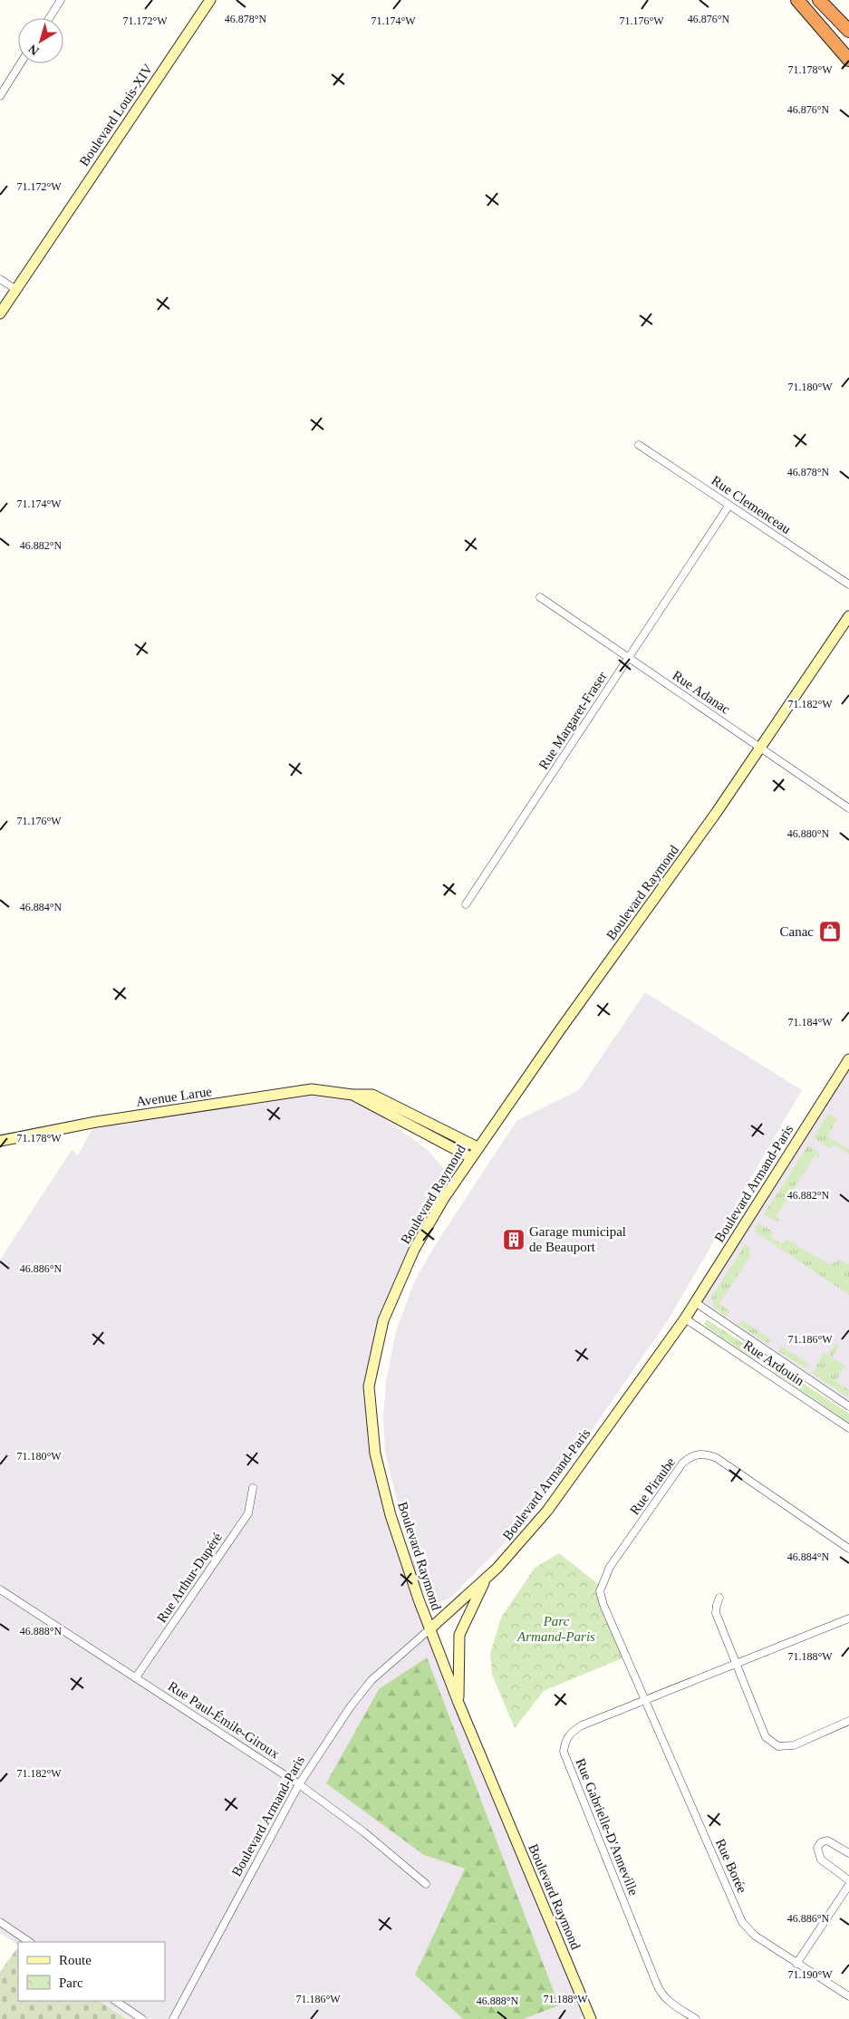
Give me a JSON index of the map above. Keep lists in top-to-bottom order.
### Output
{
  "streets": {
    "street": [
      "Boulevard Louis-XIV",
      "Rue Clemenceau",
      "Rue Adanac",
      "Rue Margaret-Fraser",
      "Boulevard Raymond",
      "Avenue Larue",
      "Boulevard Armand-Paris",
      "Rue Ardouin",
      "Rue Piraube",
      "Rue Arthur-Dupéré",
      "Rue Paul-Émile-Giroux",
      "Rue Gabrielle-D'Anneville",
      "Rue Borée"
    ]
  },
  "crossings": [
    ["Rue Clemenceau", "Rue Margaret-Fraser"],
    ["Rue Adanac", "Rue Margaret-Fraser"],
    ["Rue Adanac", "Boulevard Raymond"],
    ["Boulevard Raymond", "Avenue Larue"],
    ["Boulevard Raymond", "Boulevard Armand-Paris"],
    ["Boulevard Armand-Paris", "Rue Ardouin"],
    ["Boulevard Armand-Paris", "Rue Paul-Émile-Giroux"],
    ["Rue Piraube", "Rue Gabrielle-D'Anneville"],
    ["Rue Piraube", "Rue Borée"],
    ["Rue Arthur-Dupéré", "Rue Paul-Émile-Giroux"],
    ["Rue Gabrielle-D'Anneville", "Rue Borée"]
  ],
  "parks": ["Parc Armand-Paris"],
  "places": {
    "shop": ["Canac"],
    "building": ["Garage municipal de Beauport"]
  },
  "legend": ["Route", "Parc"],
  "north": "bottom left",
  "coordinates": [
    "46.878°N",
    "46.876°N",
    "71.172°W",
    "71.174°W",
    "71.176°W",
    "71.178°W",
    "71.180°W",
    "46.882°N",
    "71.182°W",
    "46.880°N",
    "46.884°N",
    "71.184°W",
    "46.886°N",
    "71.186°W",
    "46.888°N",
    "71.188°W",
    "71.190°W"
  ]
}
